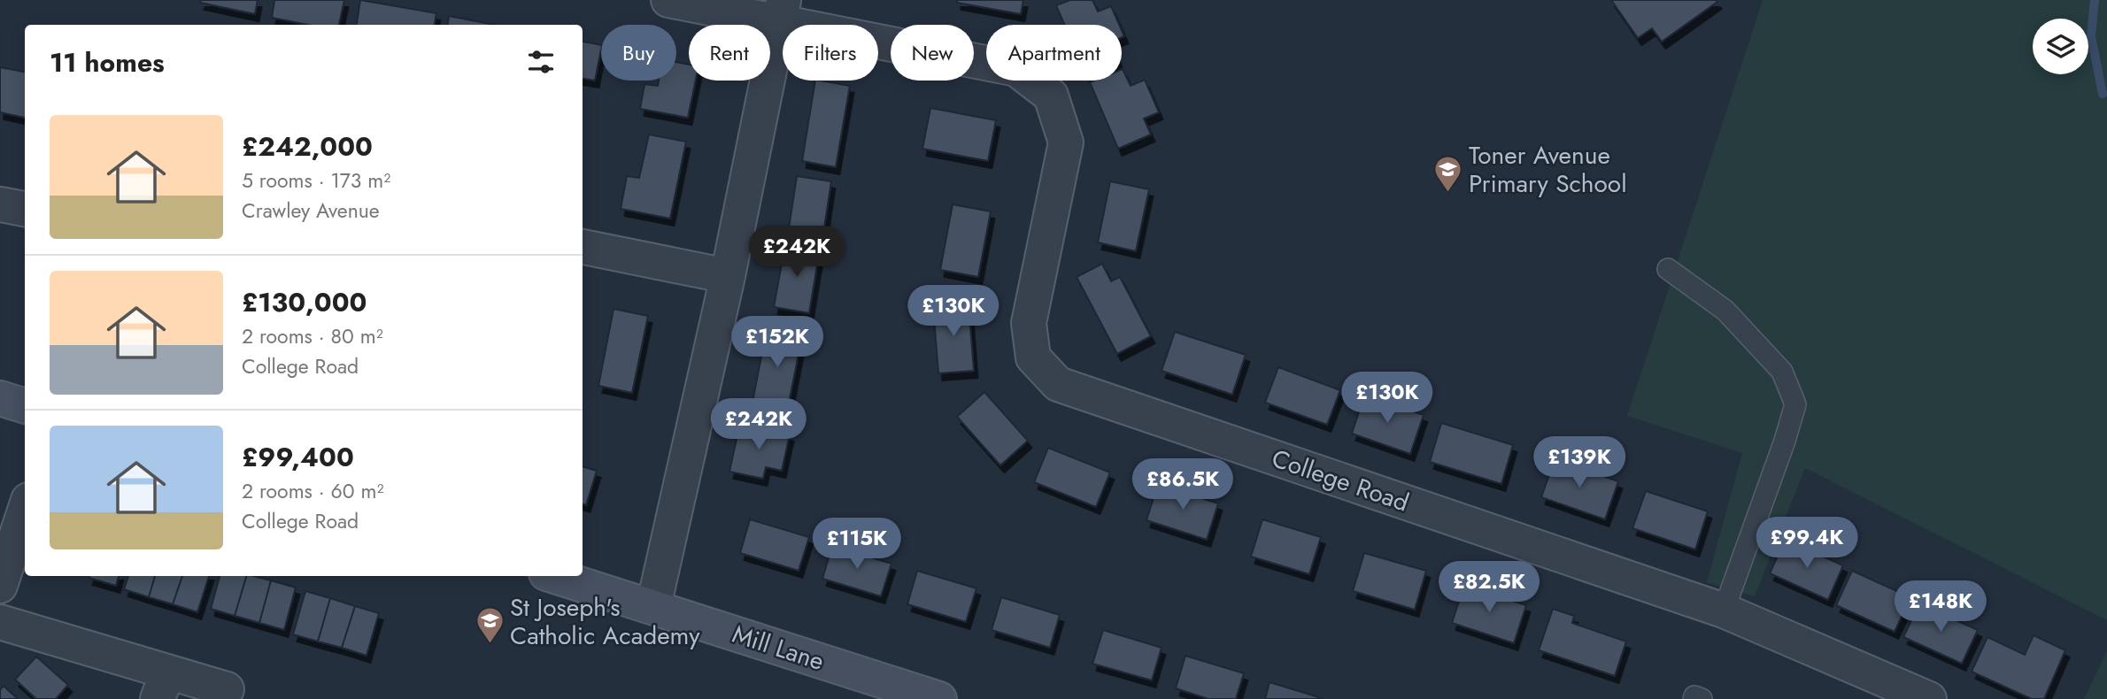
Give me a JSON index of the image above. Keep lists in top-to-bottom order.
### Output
{
  "streets": {
    "main road": ["Mill Lane"],
    "street": ["College Road"]
  },
  "places": {
    "school or university": ["Toner Avenue Primary School", "St Joseph's Catholic Academy"]
  },
  "page": {
    "chip": [
      "Buy",
      "Rent",
      "Filters",
      "New",
      "Apartment"
    ],
    "heading": "11 homes",
    "list": [
      {
        "name": "£242,000",
        "note": "5 rooms · 173 m² · Crawley Avenue"
      },
      {
        "name": "£130,000",
        "note": "2 rooms · 80 m² · College Road"
      },
      {
        "name": "£99,400",
        "note": "2 rooms · 60 m² · College Road"
      }
    ],
    "price": [
      "£242K",
      "£130K",
      "£152K",
      "£130K",
      "£242K",
      "£139K",
      "£86.5K",
      "£99.4K",
      "£115K",
      "£82.5K",
      "£148K"
    ]
  }
}
